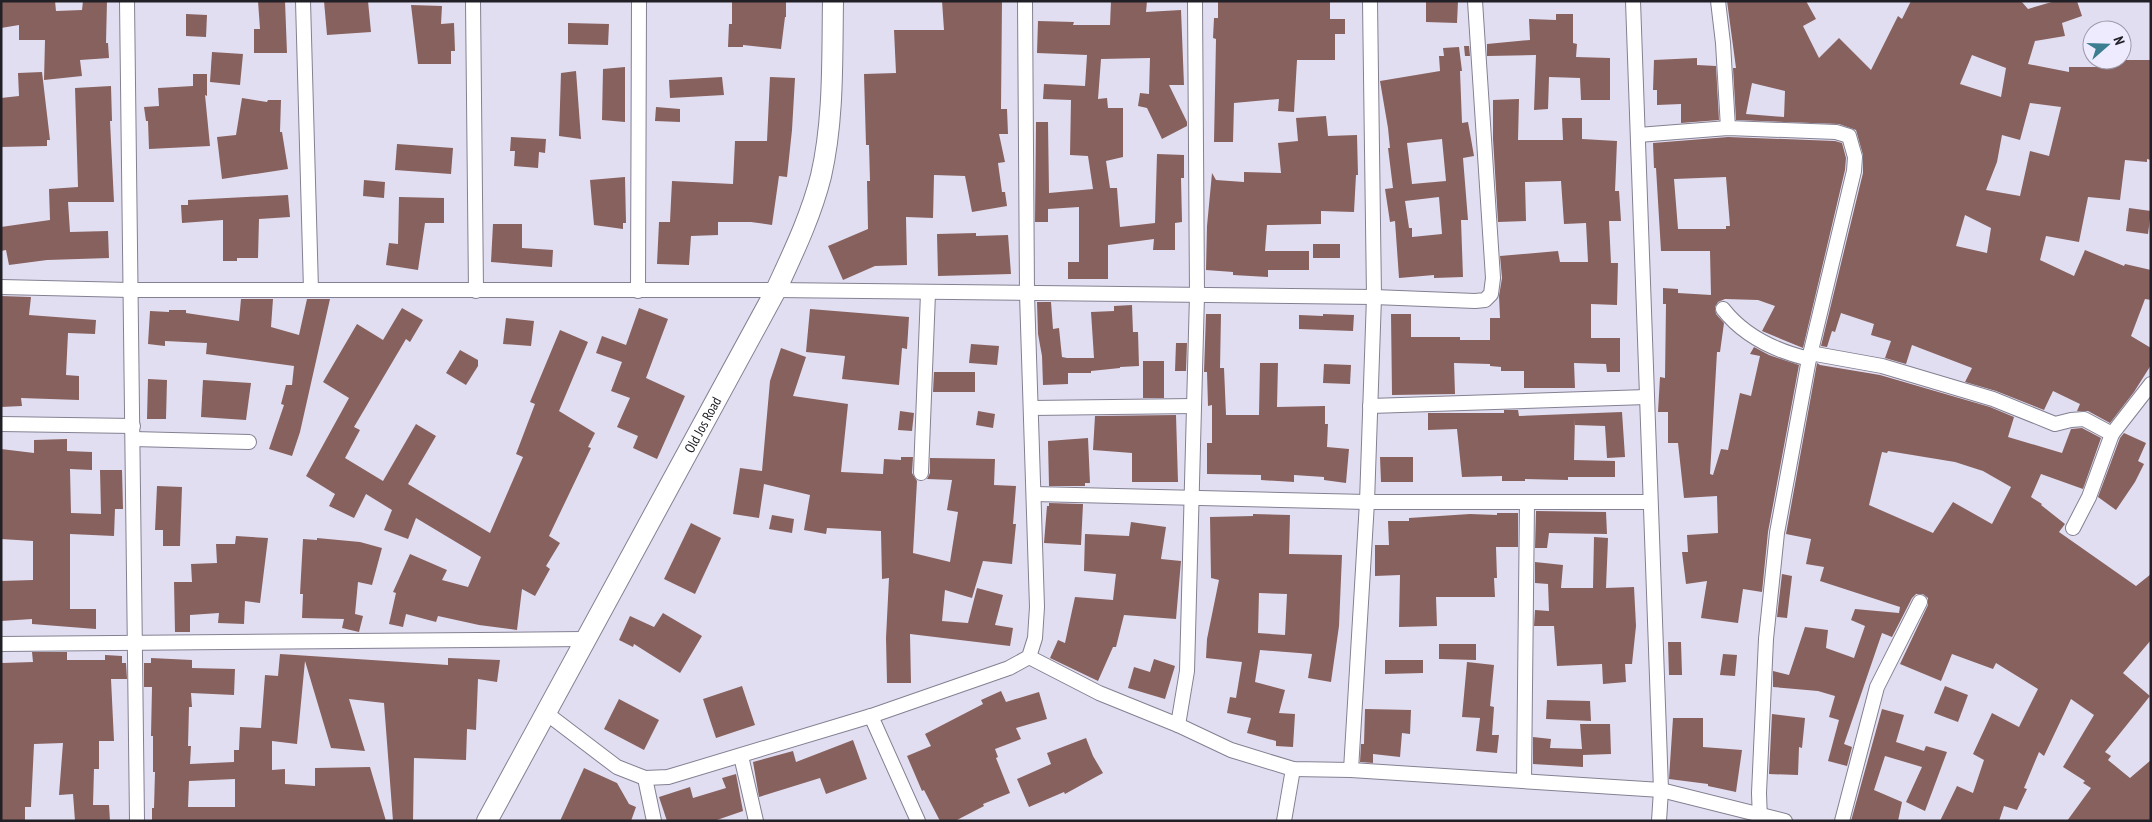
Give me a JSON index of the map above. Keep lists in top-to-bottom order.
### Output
{
  "streets": {
    "main road": ["Old Jos Road"]
  },
  "north": "right"
}
